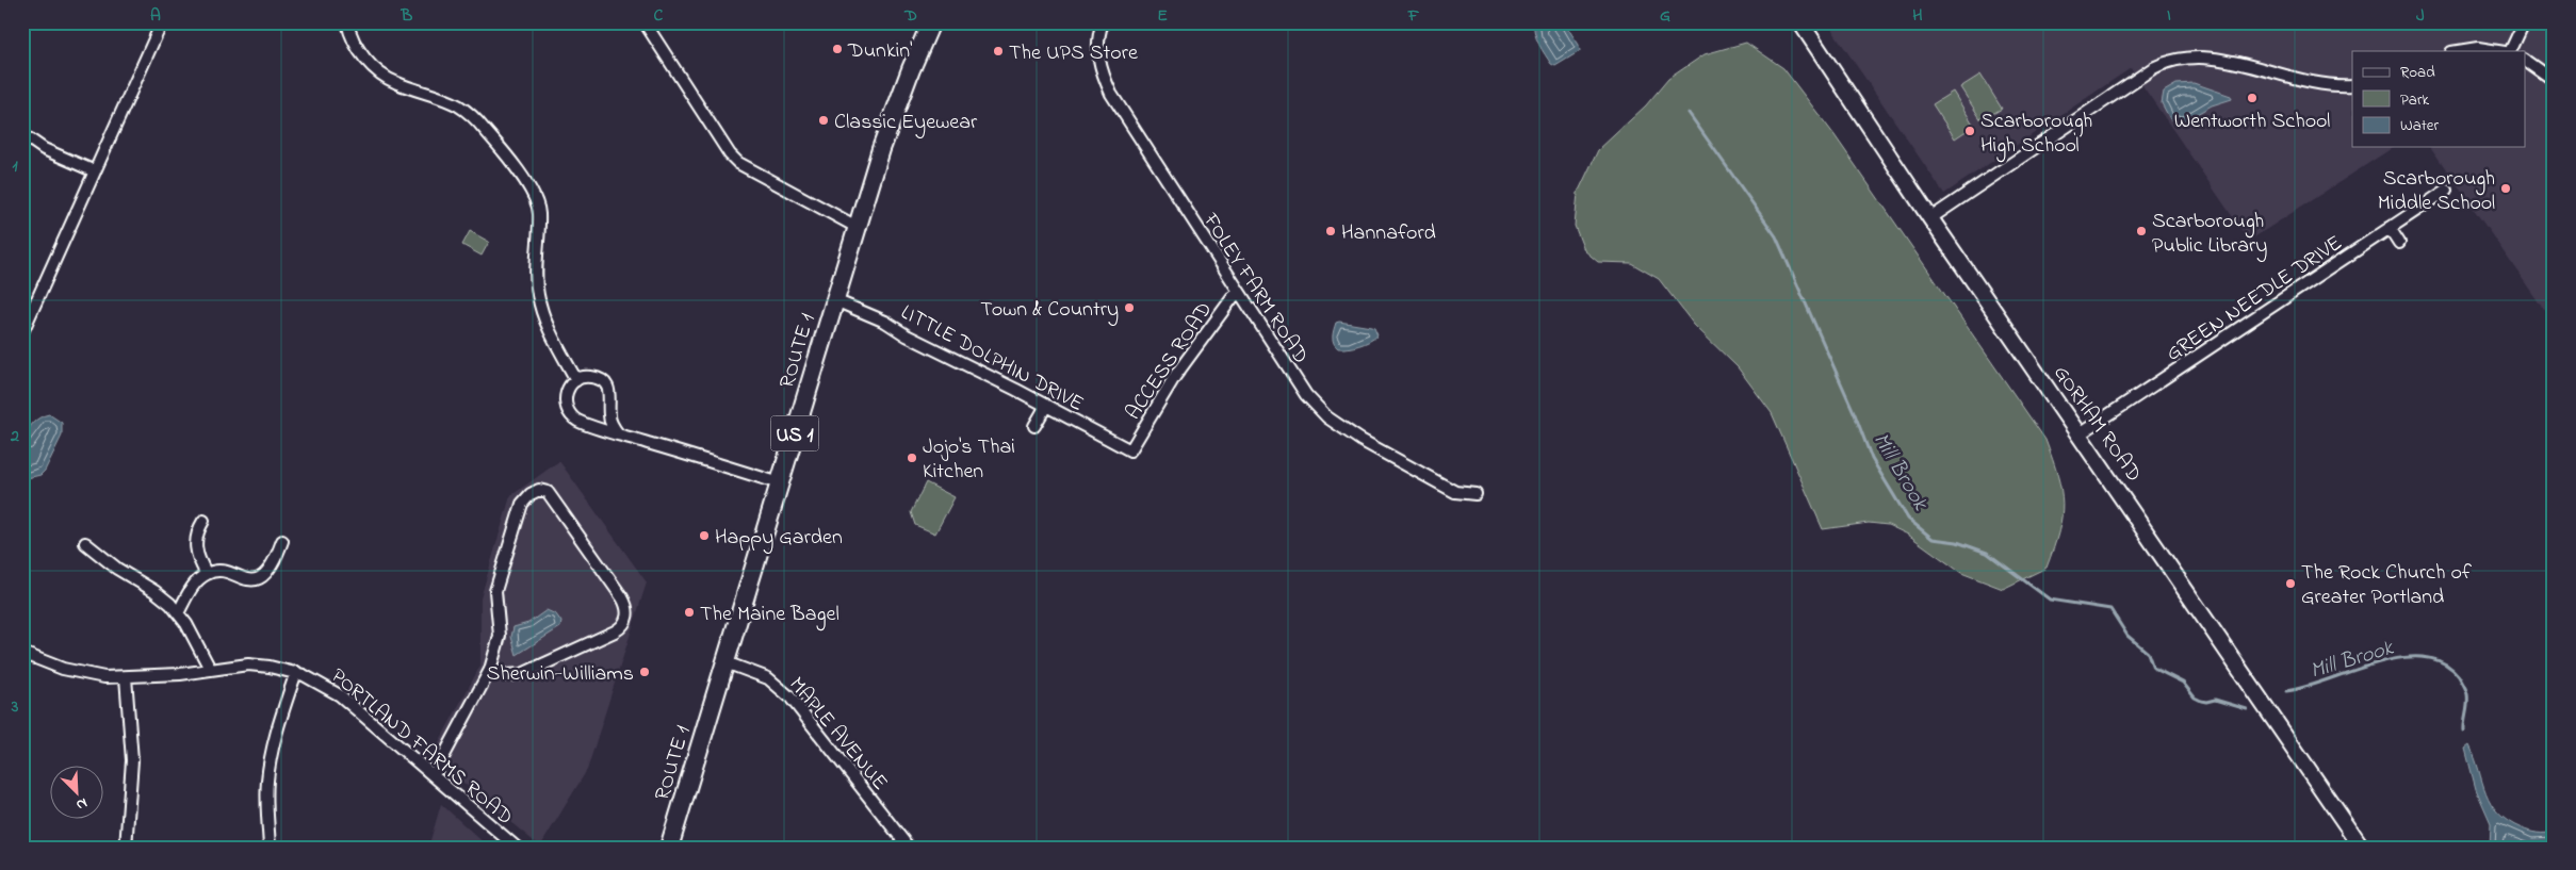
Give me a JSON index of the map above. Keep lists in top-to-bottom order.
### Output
{
  "streets": {
    "main road": ["ROUTE 1", "GORHAM ROAD", "US 1"],
    "street": [
      "FOLEY FARM ROAD",
      "GREEN NEEDLE DRIVE",
      "LITTLE DOLPHIN DRIVE",
      "ACCESS ROAD",
      "MAPLE AVENUE",
      "PORTLAND FARMS ROAD"
    ]
  },
  "crossings": [
    ["FOLEY FARM ROAD", "ACCESS ROAD"],
    ["GREEN NEEDLE DRIVE", "GORHAM ROAD"],
    ["ROUTE 1", "LITTLE DOLPHIN DRIVE"],
    ["ROUTE 1", "MAPLE AVENUE"],
    ["LITTLE DOLPHIN DRIVE", "ACCESS ROAD"]
  ],
  "water": ["Mill Brook"],
  "places": [
    "Dunkin'",
    "The UPS Store",
    "Wentworth School",
    "Classic Eyewear",
    "Scarborough High School",
    "Scarborough Middle School",
    "Hannaford",
    "Scarborough Public Library",
    "Town & Country",
    "Jojo's Thai Kitchen",
    "Happy Garden",
    "The Rock Church of Greater Portland",
    "The Maine Bagel",
    "Sherwin-Williams"
  ],
  "legend": ["Road", "Park", "Water"],
  "north": "bottom right",
  "grid": {
    "columns": [
      "A",
      "B",
      "C",
      "D",
      "E",
      "F",
      "G",
      "H",
      "I",
      "J"
    ],
    "rows": ["1", "2", "3"]
  }
}
